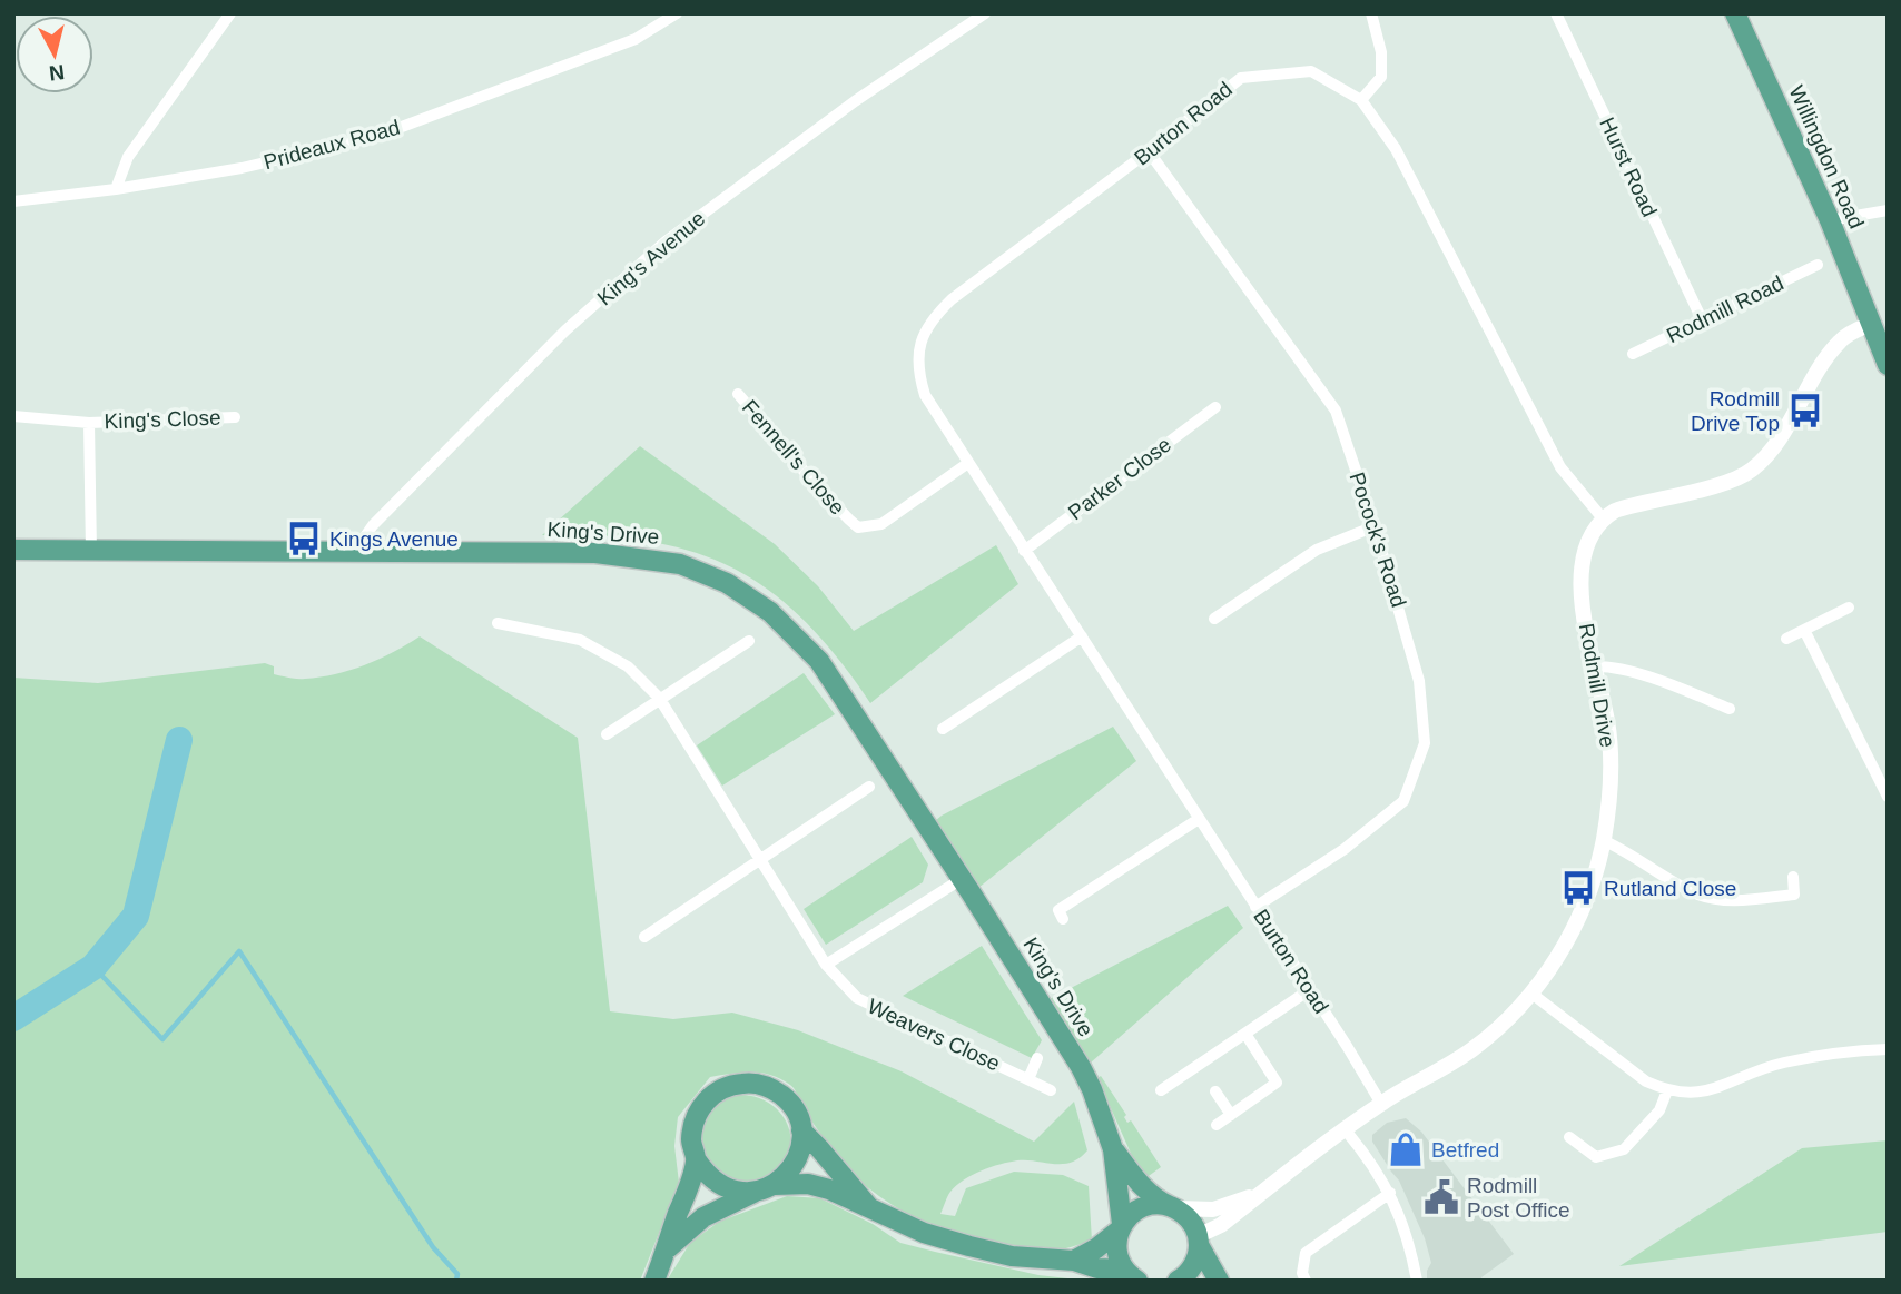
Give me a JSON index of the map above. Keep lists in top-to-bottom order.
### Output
{
  "streets": {
    "main road": ["Willingdon Road", "King's Drive"],
    "street": [
      "Burton Road",
      "Prideaux Road",
      "Hurst Road",
      "King's Avenue",
      "Rodmill Road",
      "King's Close",
      "Fennell's Close",
      "Parker Close",
      "Pocock's Road",
      "Rodmill Drive",
      "Weavers Close"
    ]
  },
  "crossings": [
    ["Burton Road", "Fennell's Close"],
    ["Burton Road", "Parker Close"],
    ["Burton Road", "Pocock's Road"],
    ["Burton Road", "Rodmill Drive"],
    ["Hurst Road", "Rodmill Road"],
    ["King's Avenue", "King's Drive"],
    ["King's Close", "King's Drive"],
    ["King's Drive", "Rodmill Drive"]
  ],
  "places": {
    "bus stop": ["Rodmill Drive Top", "Kings Avenue", "Rutland Close"],
    "shop": ["Betfred"],
    "public building": ["Rodmill Post Office"]
  },
  "north": "bottom"
}
